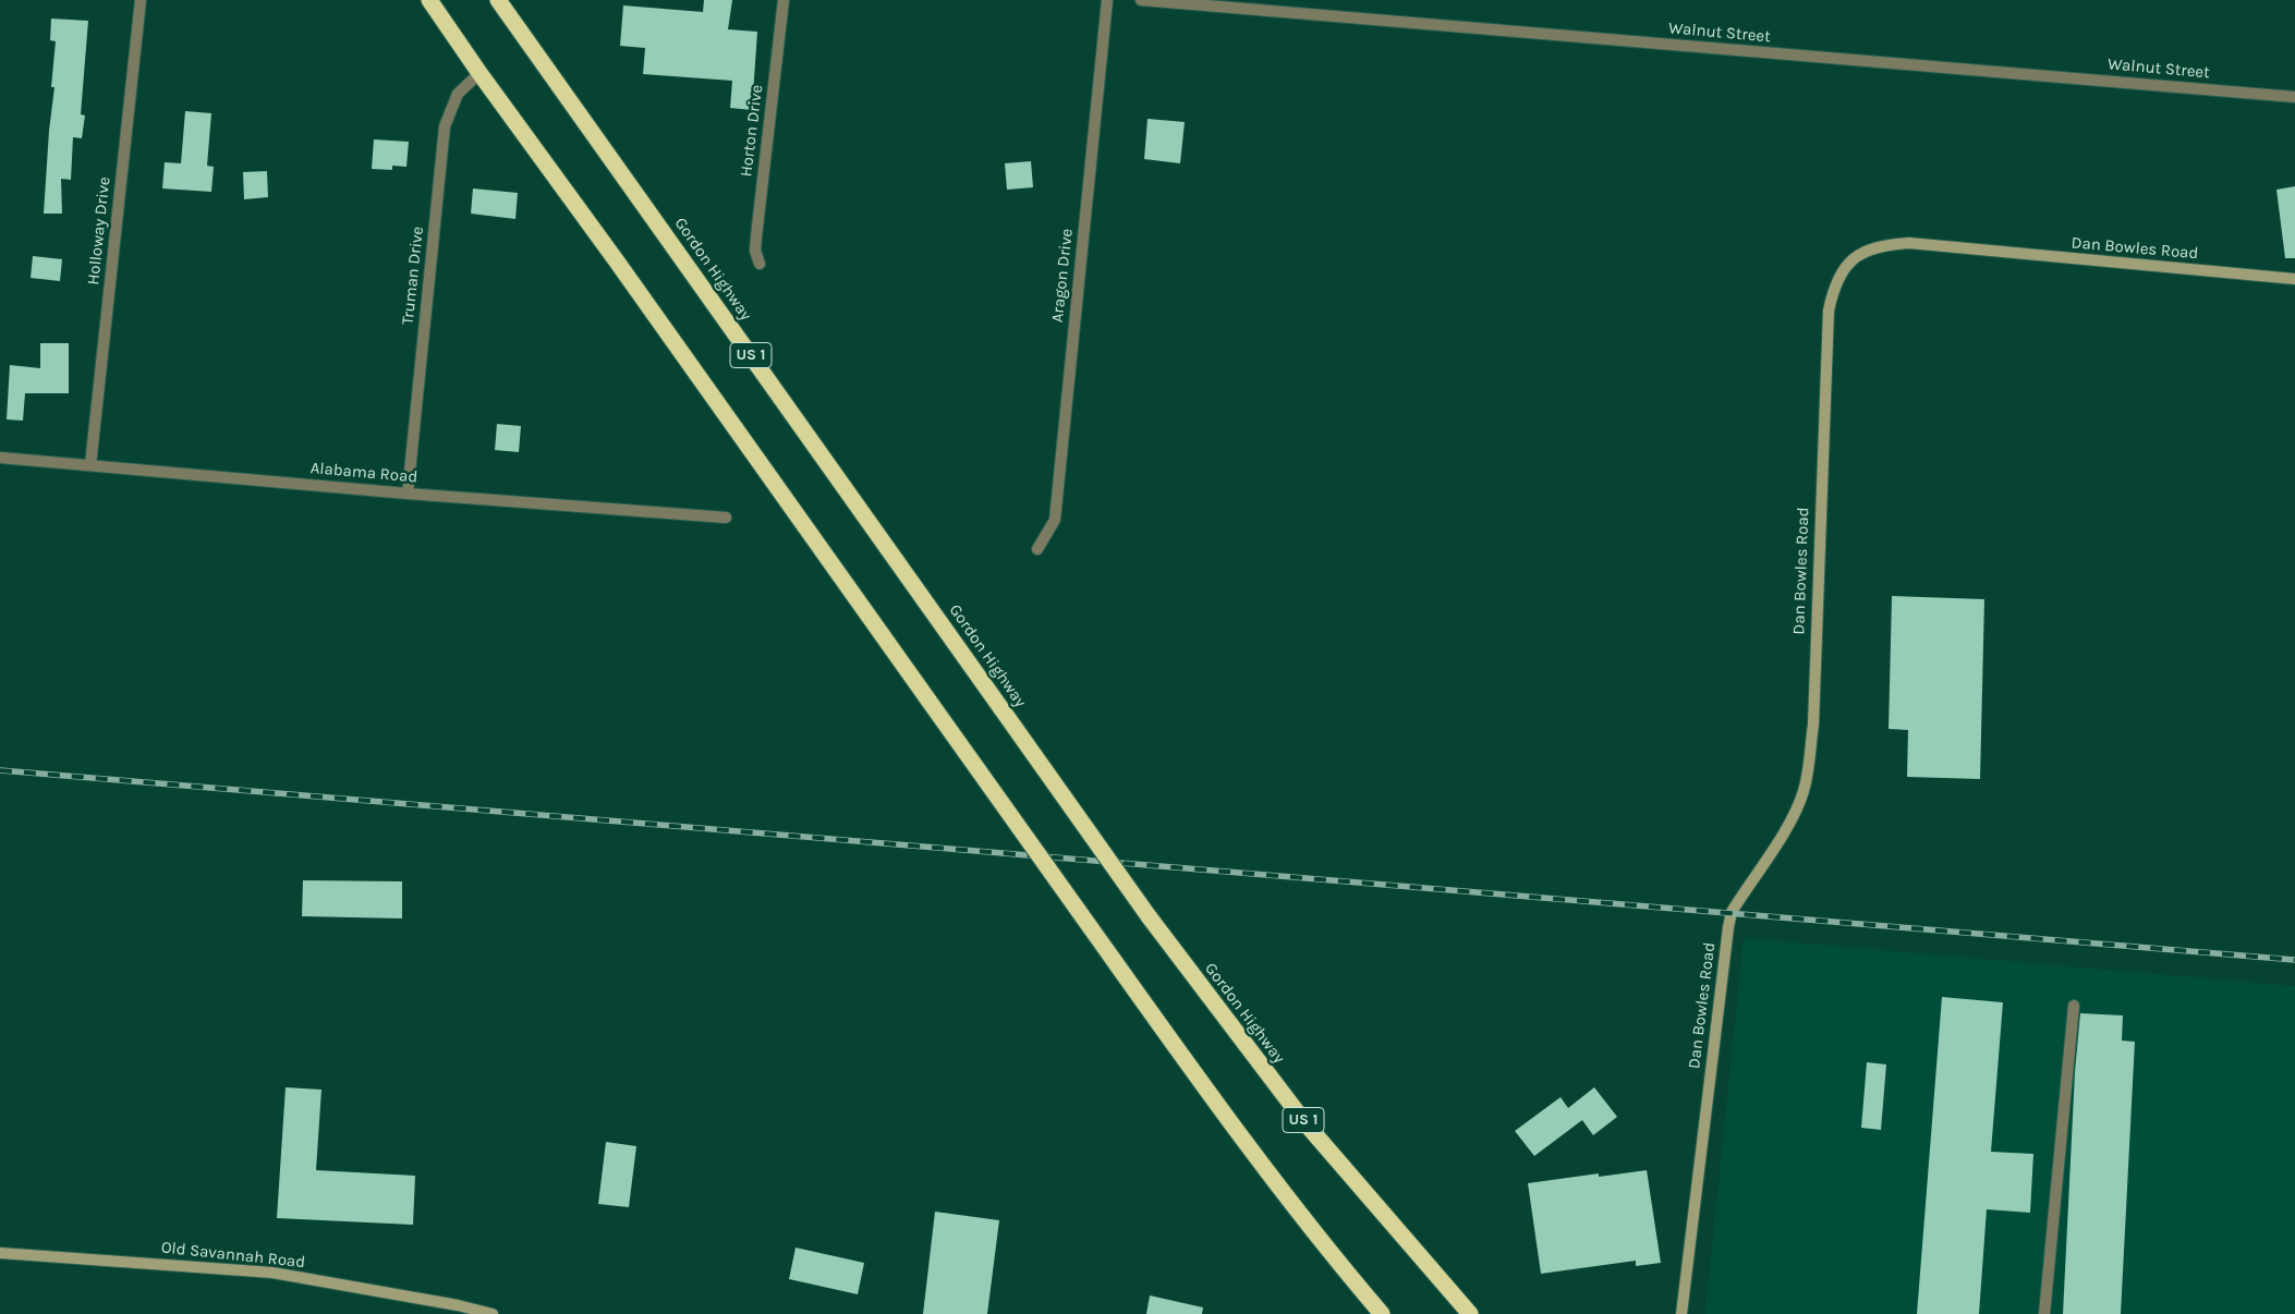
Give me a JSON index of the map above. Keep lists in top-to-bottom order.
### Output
{
  "streets": {
    "highway": ["Gordon Highway", "US 1"],
    "street": [
      "Walnut Street",
      "Horton Drive",
      "Holloway Drive",
      "Dan Bowles Road",
      "Truman Drive",
      "Aragon Drive",
      "Alabama Road",
      "Old Savannah Road"
    ]
  },
  "crossings": [
    ["Holloway Drive", "Alabama Road"],
    ["Truman Drive", "Alabama Road"]
  ]
}
